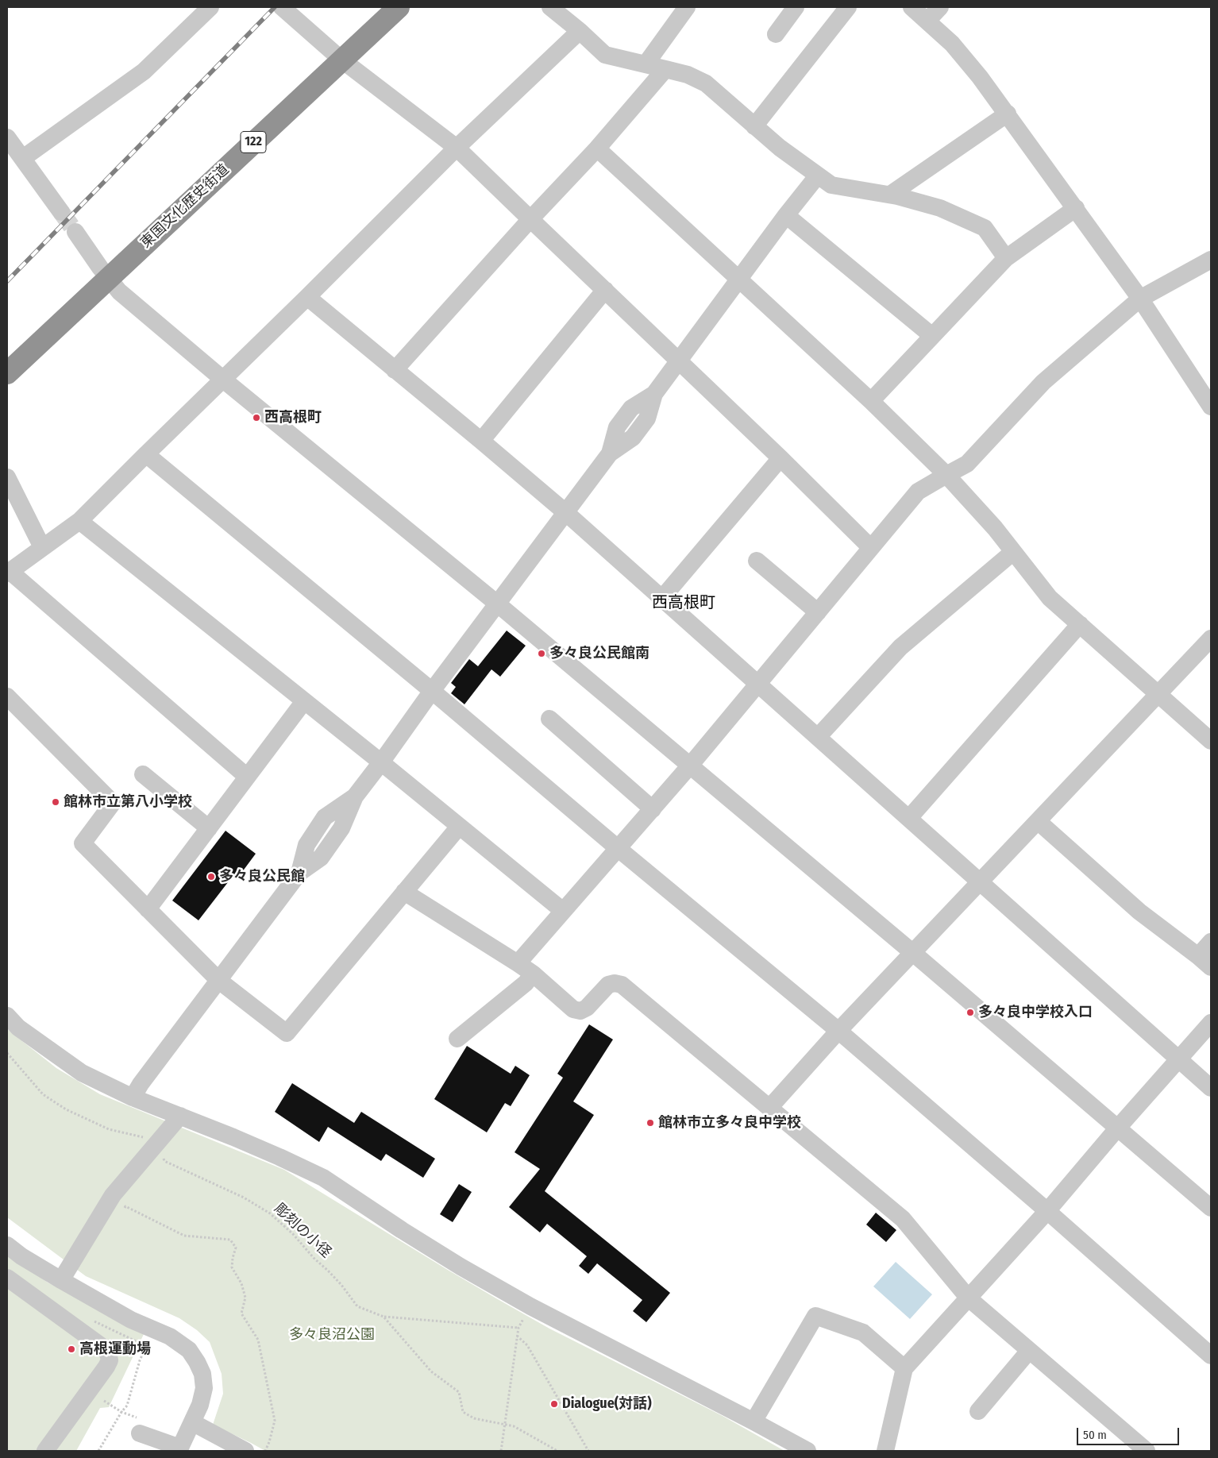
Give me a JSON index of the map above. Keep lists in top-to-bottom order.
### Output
{
  "streets": {
    "highway": ["122", "東国文化歴史街道"],
    "path": ["彫刻の小径"]
  },
  "districts": ["西高根町"],
  "parks": ["多々良沼公園"],
  "places": [
    "西高根町",
    "多々良公民館南",
    "館林市立第八小学校",
    "多々良公民館",
    "多々良中学校入口",
    "館林市立多々良中学校",
    "高根運動場",
    "Dialogue(対話)"
  ],
  "scale_bar": "50 m"
}
